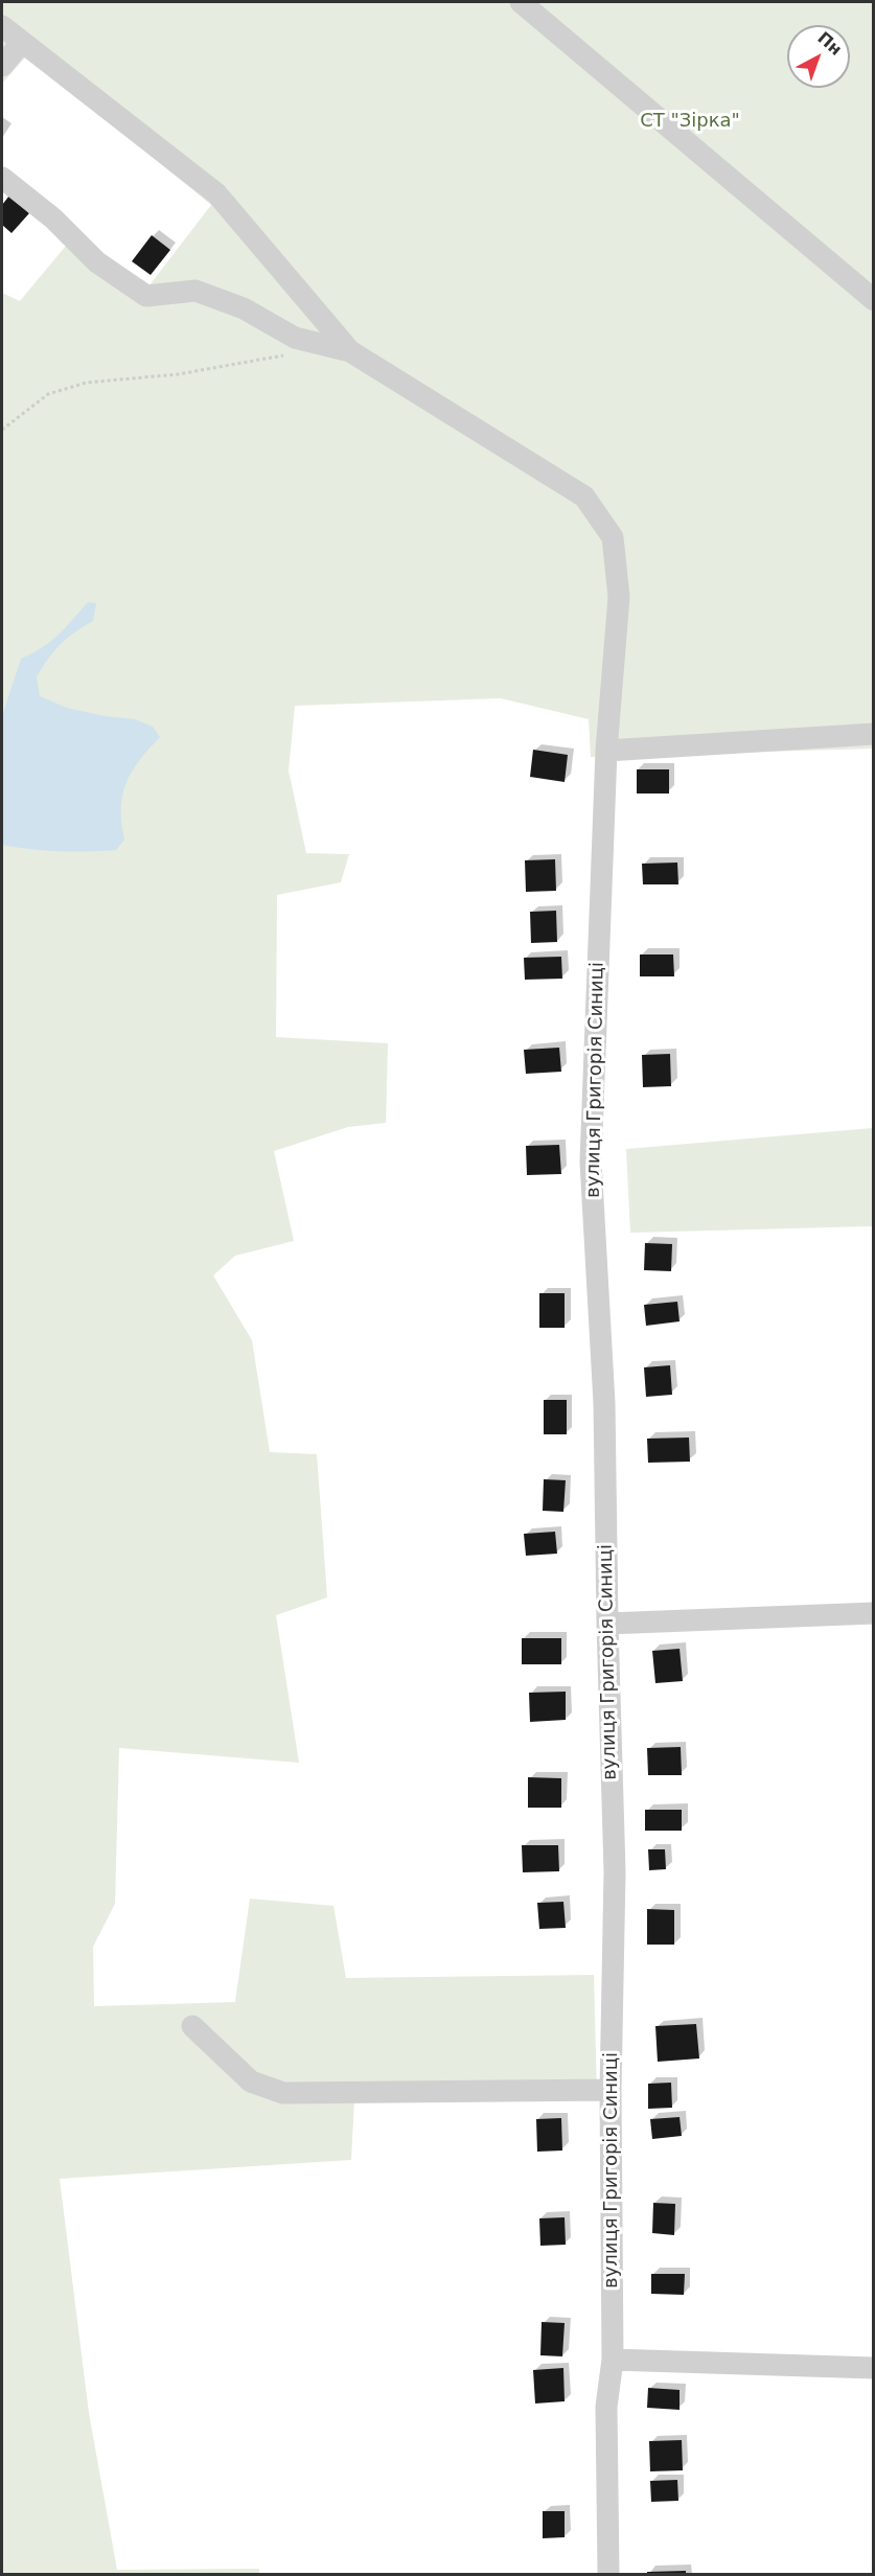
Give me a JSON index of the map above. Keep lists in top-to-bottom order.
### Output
{
  "streets": {
    "street": ["вулиця Григорія Синиці"]
  },
  "parks": ["СТ \"Зірка\""],
  "north": "top right"
}
